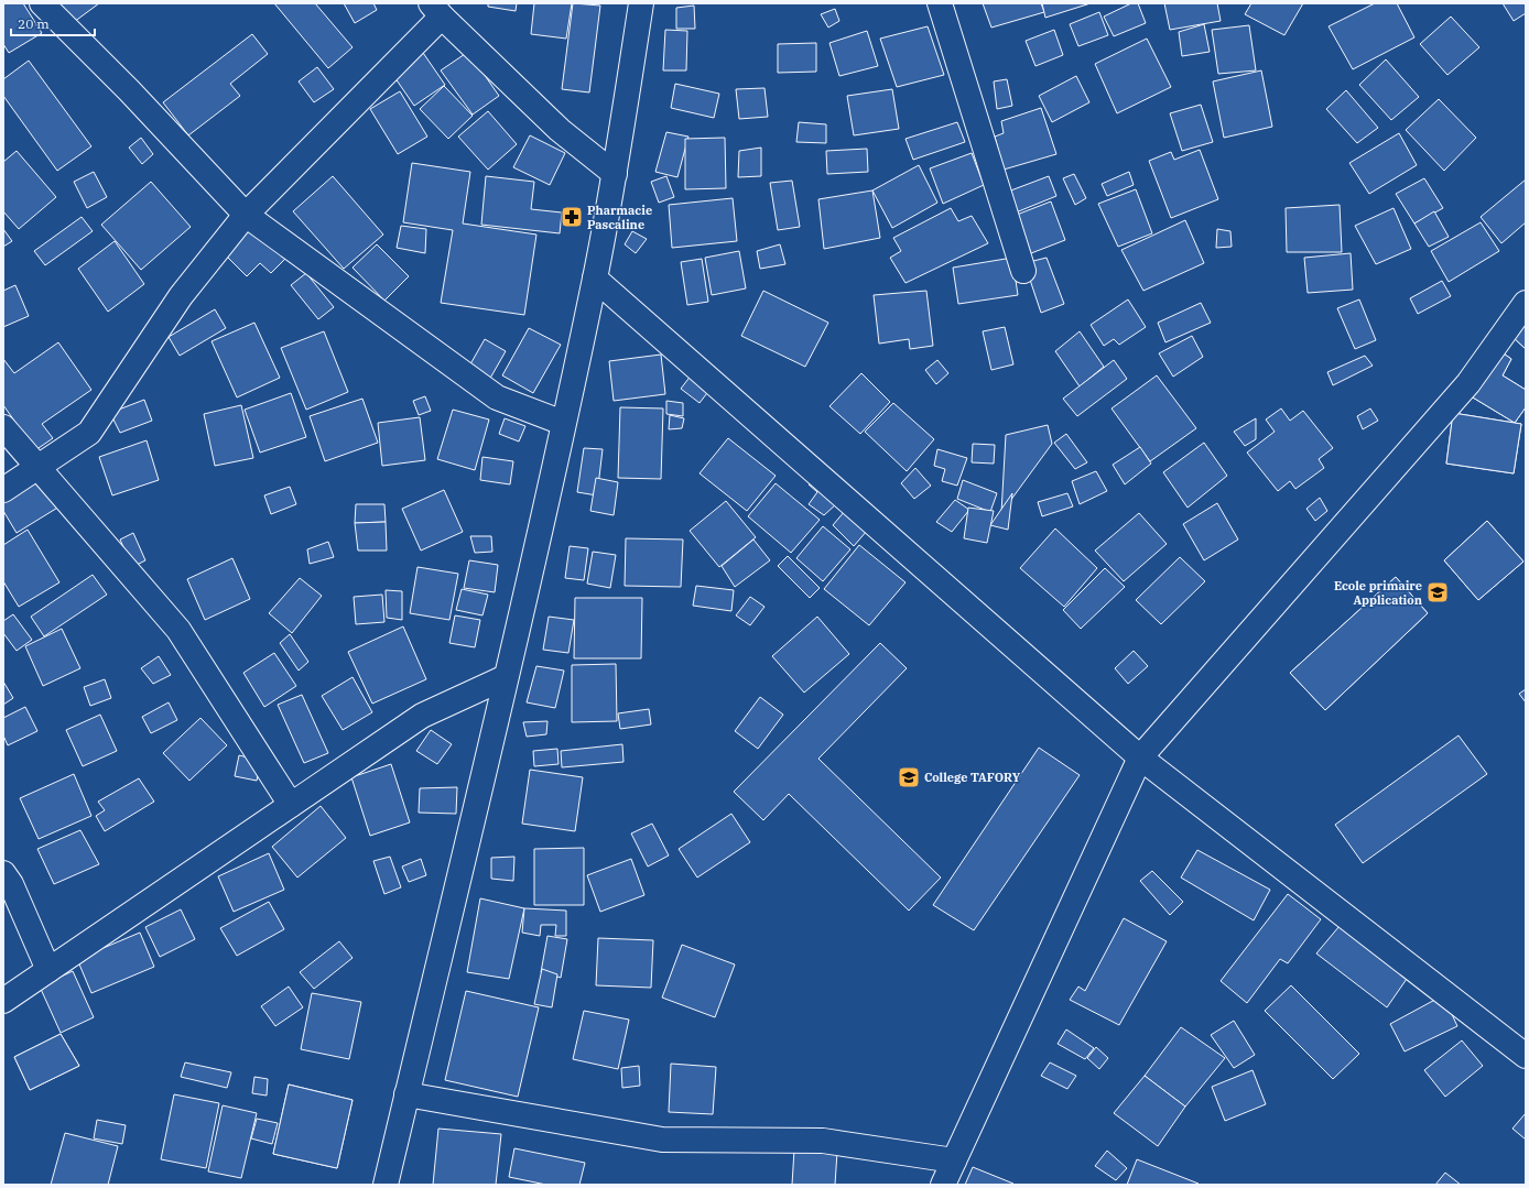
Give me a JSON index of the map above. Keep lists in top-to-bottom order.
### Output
{
  "places": {
    "pharmacy": ["Pharmacie Pascaline"],
    "school or university": ["Ecole primaire Application", "College TAFORY"]
  },
  "scale_bar": "20 m"
}
